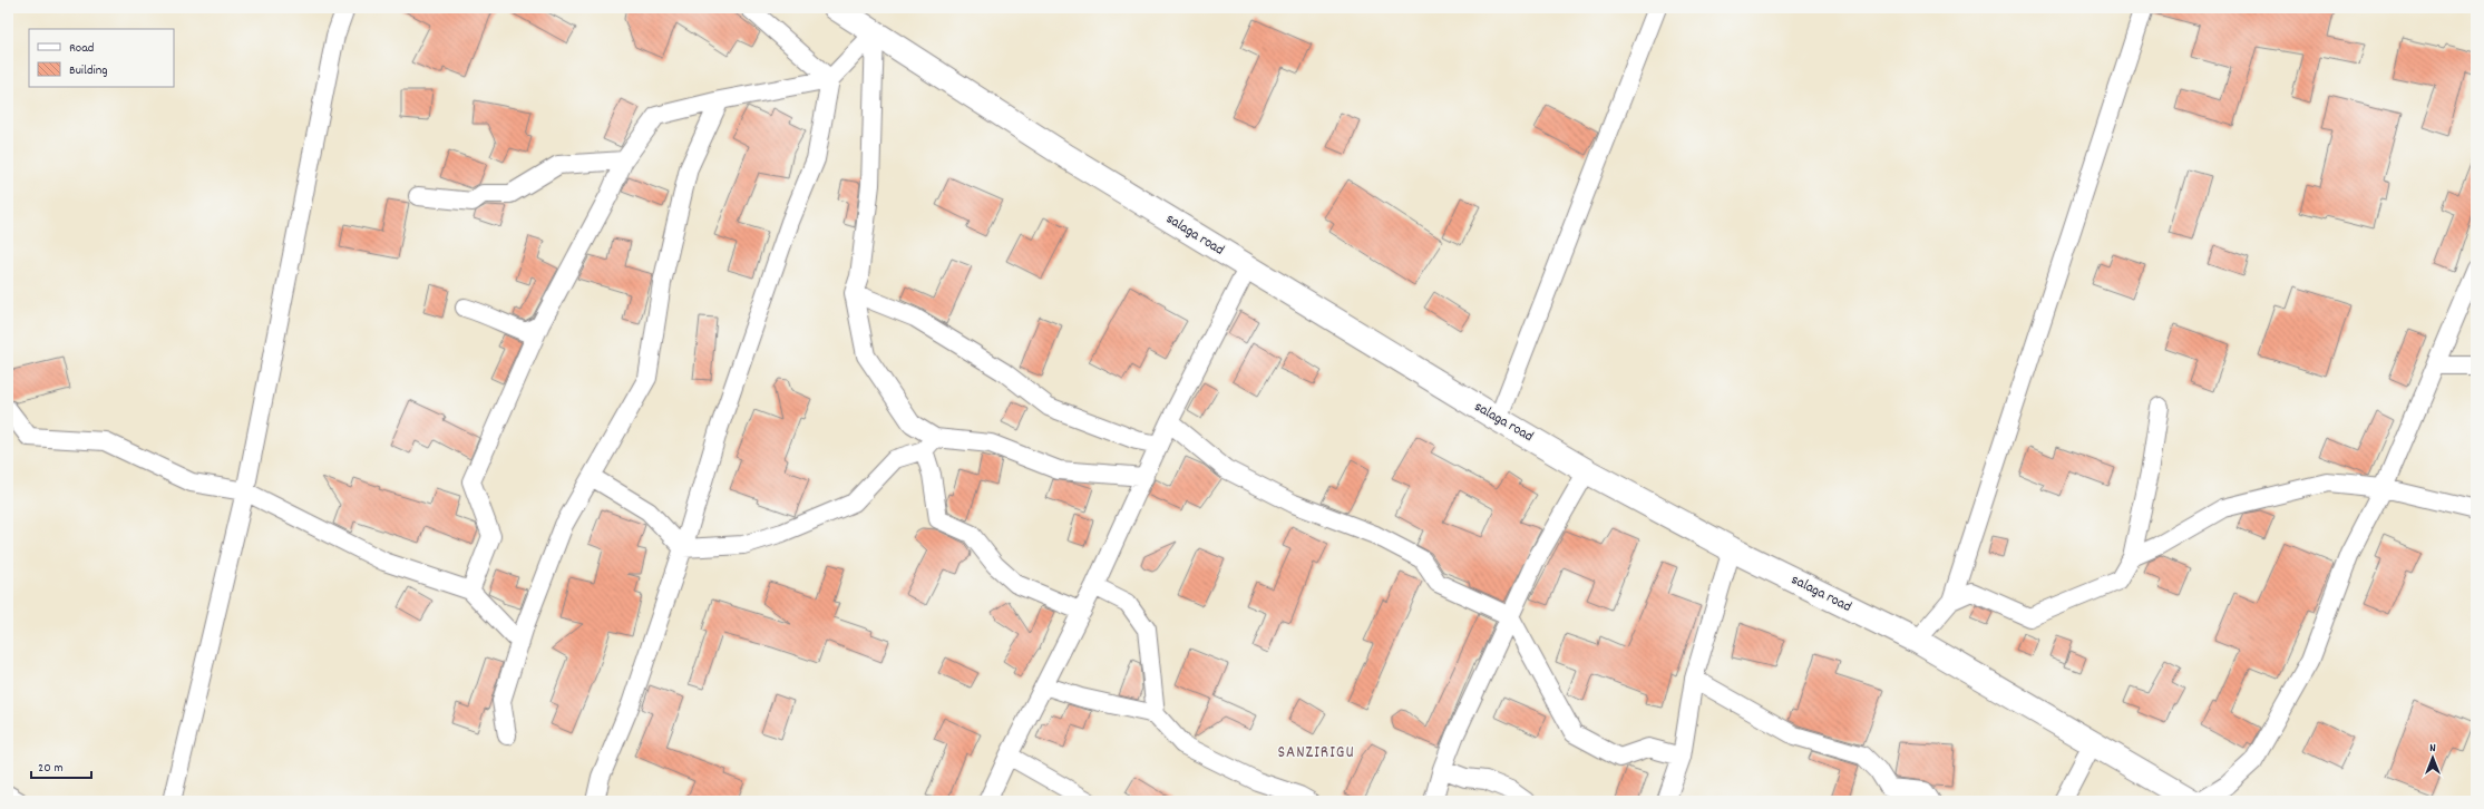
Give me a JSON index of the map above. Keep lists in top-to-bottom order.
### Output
{
  "streets": {
    "main road": ["salaga road"]
  },
  "districts": ["SANZIRIGU"],
  "legend": ["Road", "Building"],
  "scale_bar": "20 m",
  "north": "top"
}
